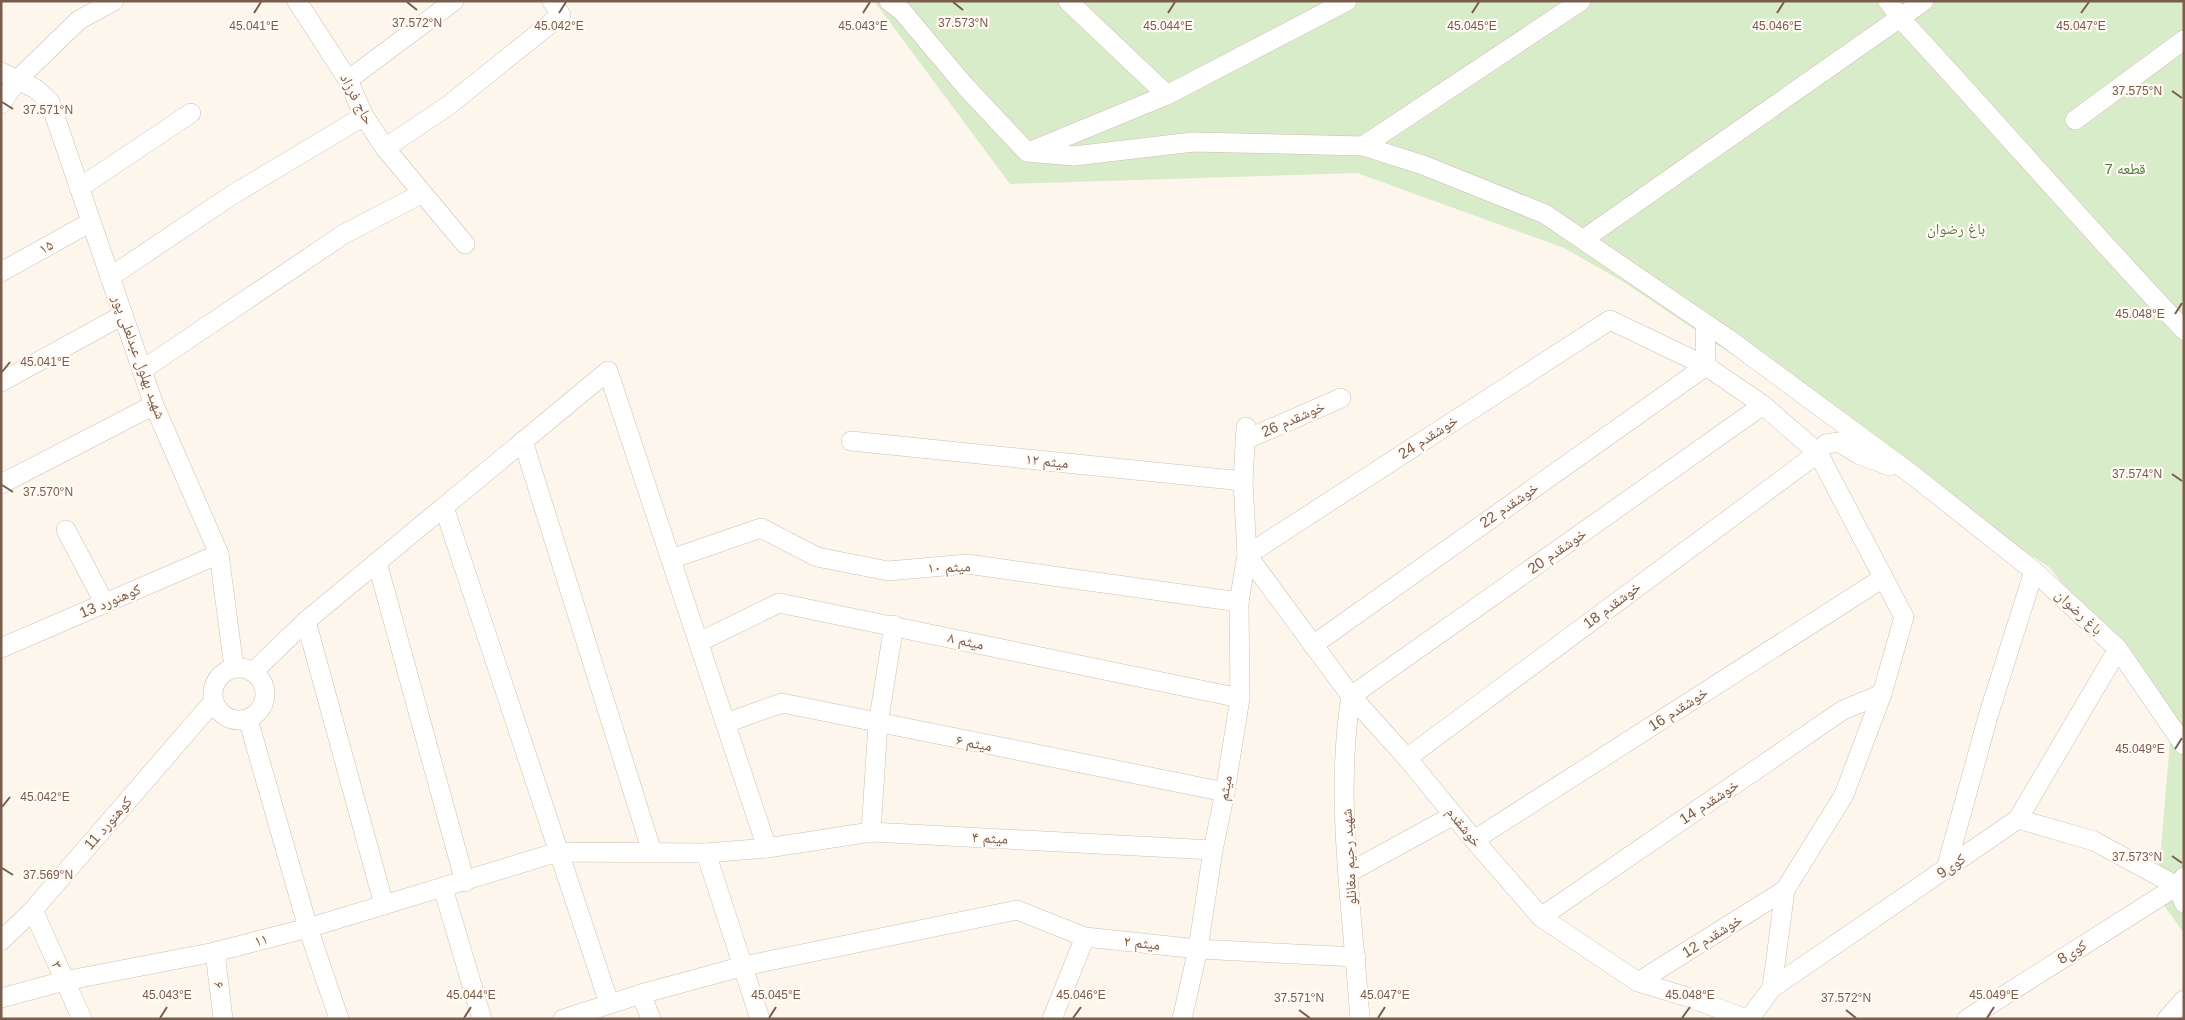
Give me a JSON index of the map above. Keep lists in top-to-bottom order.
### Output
{
  "streets": {
    "street": [
      "حاج فرزاد",
      "۱۵",
      "شهید بهلول عبدلعلی پور",
      "خوشقدم 26",
      "خوشقدم 24",
      "۱۲ میثم",
      "خوشقدم 22",
      "خوشقدم 20",
      "۱۰ میثم",
      "کوهنورد 13",
      "خوشقدم 18",
      "باغ رضوان",
      "۸ میثم",
      "خوشقدم 16",
      "۶ میثم",
      "میثم",
      "خوشقدم 14",
      "کوهنورد 11",
      "خوشقدم",
      "۴ میثم",
      "شهید رحیم مغانلو",
      "کوی9",
      "خوشقدم 12",
      "۱۱",
      "۲ میثم",
      "کوی8",
      "۳",
      "۶"
    ]
  },
  "crossings": [
    ["۱۵", "شهید بهلول عبدلعلی پور"],
    ["شهید بهلول عبدلعلی پور", "کوهنورد 13"],
    ["شهید بهلول عبدلعلی پور", "کوهنورد 11"],
    ["خوشقدم 26", "میثم"],
    ["خوشقدم 24", "خوشقدم 22"],
    ["خوشقدم 24", "میثم"],
    ["خوشقدم 24", "خوشقدم"],
    ["۱۲ میثم", "میثم"],
    ["خوشقدم 22", "خوشقدم"],
    ["خوشقدم 20", "خوشقدم"],
    ["خوشقدم 20", "شهید رحیم مغانلو"],
    ["۱۰ میثم", "میثم"],
    ["خوشقدم 18", "باغ رضوان"],
    ["خوشقدم 18", "خوشقدم"],
    ["۸ میثم", "میثم"],
    ["خوشقدم 16", "خوشقدم"],
    ["۶ میثم", "میثم"],
    ["میثم", "خوشقدم"],
    ["میثم", "۴ میثم"],
    ["میثم", "۲ میثم"],
    ["خوشقدم 14", "خوشقدم"],
    ["کوهنورد 11", "۳"],
    ["خوشقدم", "شهید رحیم مغانلو"],
    ["خوشقدم", "کوی9"],
    ["خوشقدم", "خوشقدم 12"],
    ["۴ میثم", "۱۱"],
    ["شهید رحیم مغانلو", "۲ میثم"],
    ["۱۱", "۳"],
    ["۱۱", "۶"]
  ],
  "parks": ["قطعه 7", "باغ رضوان"],
  "coordinates": [
    "37.572°N",
    "37.573°N",
    "45.041°E",
    "45.042°E",
    "45.043°E",
    "45.044°E",
    "45.045°E",
    "45.046°E",
    "45.047°E",
    "37.575°N",
    "37.571°N",
    "45.048°E",
    "37.574°N",
    "37.570°N",
    "45.049°E",
    "37.569°N"
  ]
}
